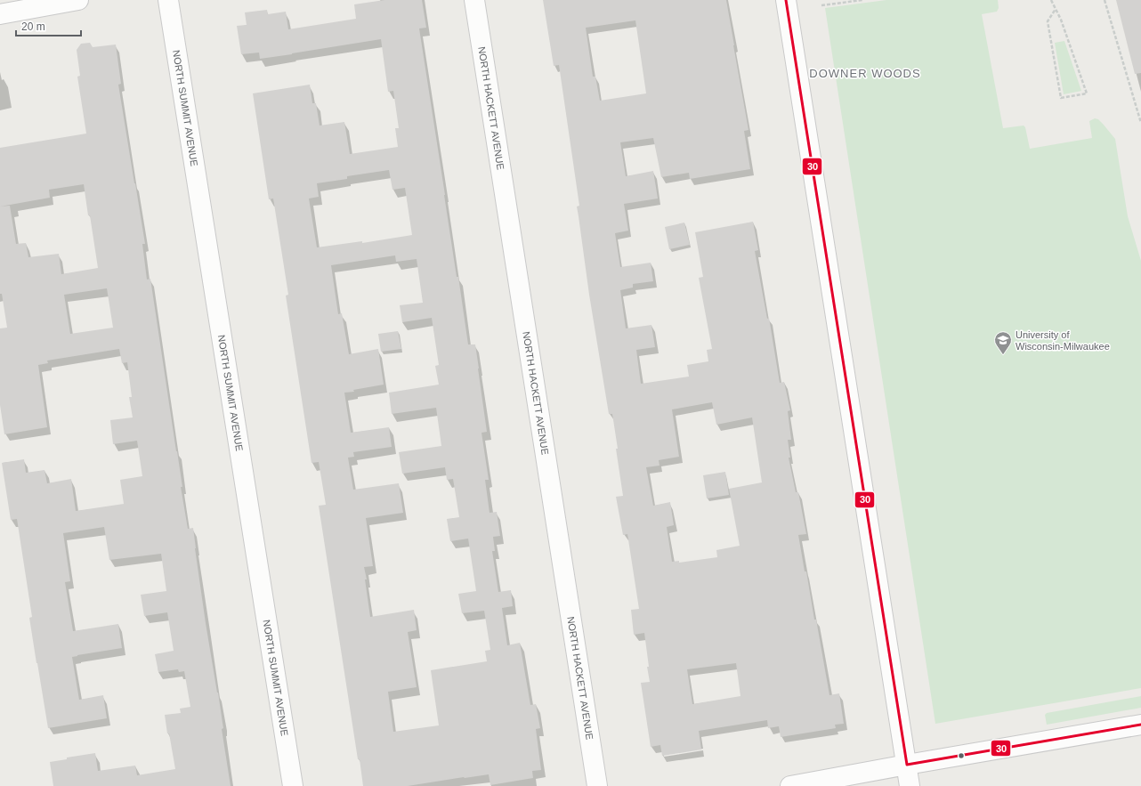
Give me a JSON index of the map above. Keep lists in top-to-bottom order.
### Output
{
  "streets": {
    "street": ["NORTH SUMMIT AVENUE", "NORTH HACKETT AVENUE"]
  },
  "districts": ["DOWNER WOODS"],
  "places": {
    "school or university": ["University of Wisconsin-Milwaukee"]
  },
  "lines": ["transit line 30"],
  "scale_bar": "20 m"
}
